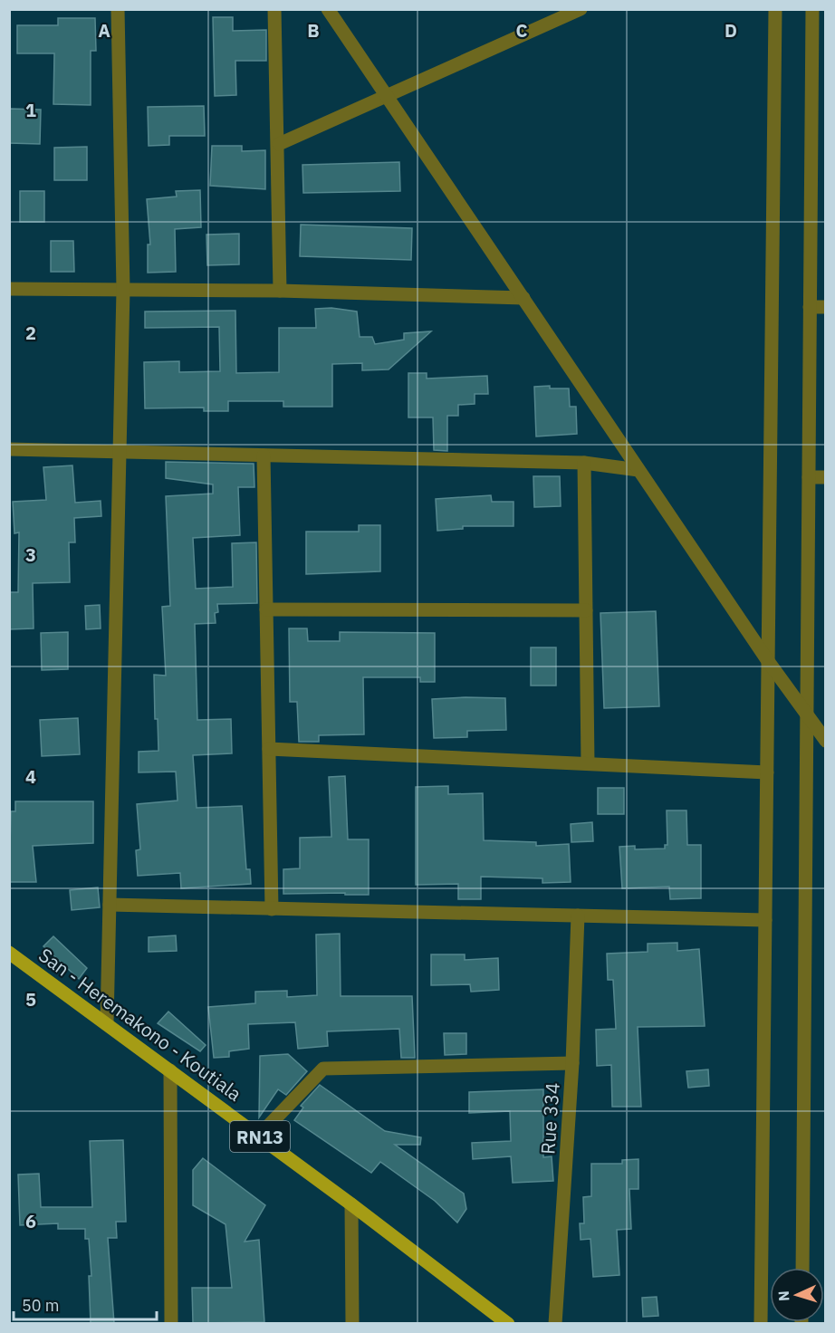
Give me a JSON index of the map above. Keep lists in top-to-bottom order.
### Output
{
  "streets": {
    "main road": ["San - Heremakono - Koutiala", "RN13"],
    "street": ["Rue 334"]
  },
  "scale_bar": "50 m",
  "north": "left",
  "grid": {
    "columns": [
      "A",
      "B",
      "C",
      "D"
    ],
    "rows": [
      "1",
      "2",
      "3",
      "4",
      "5",
      "6"
    ]
  }
}
